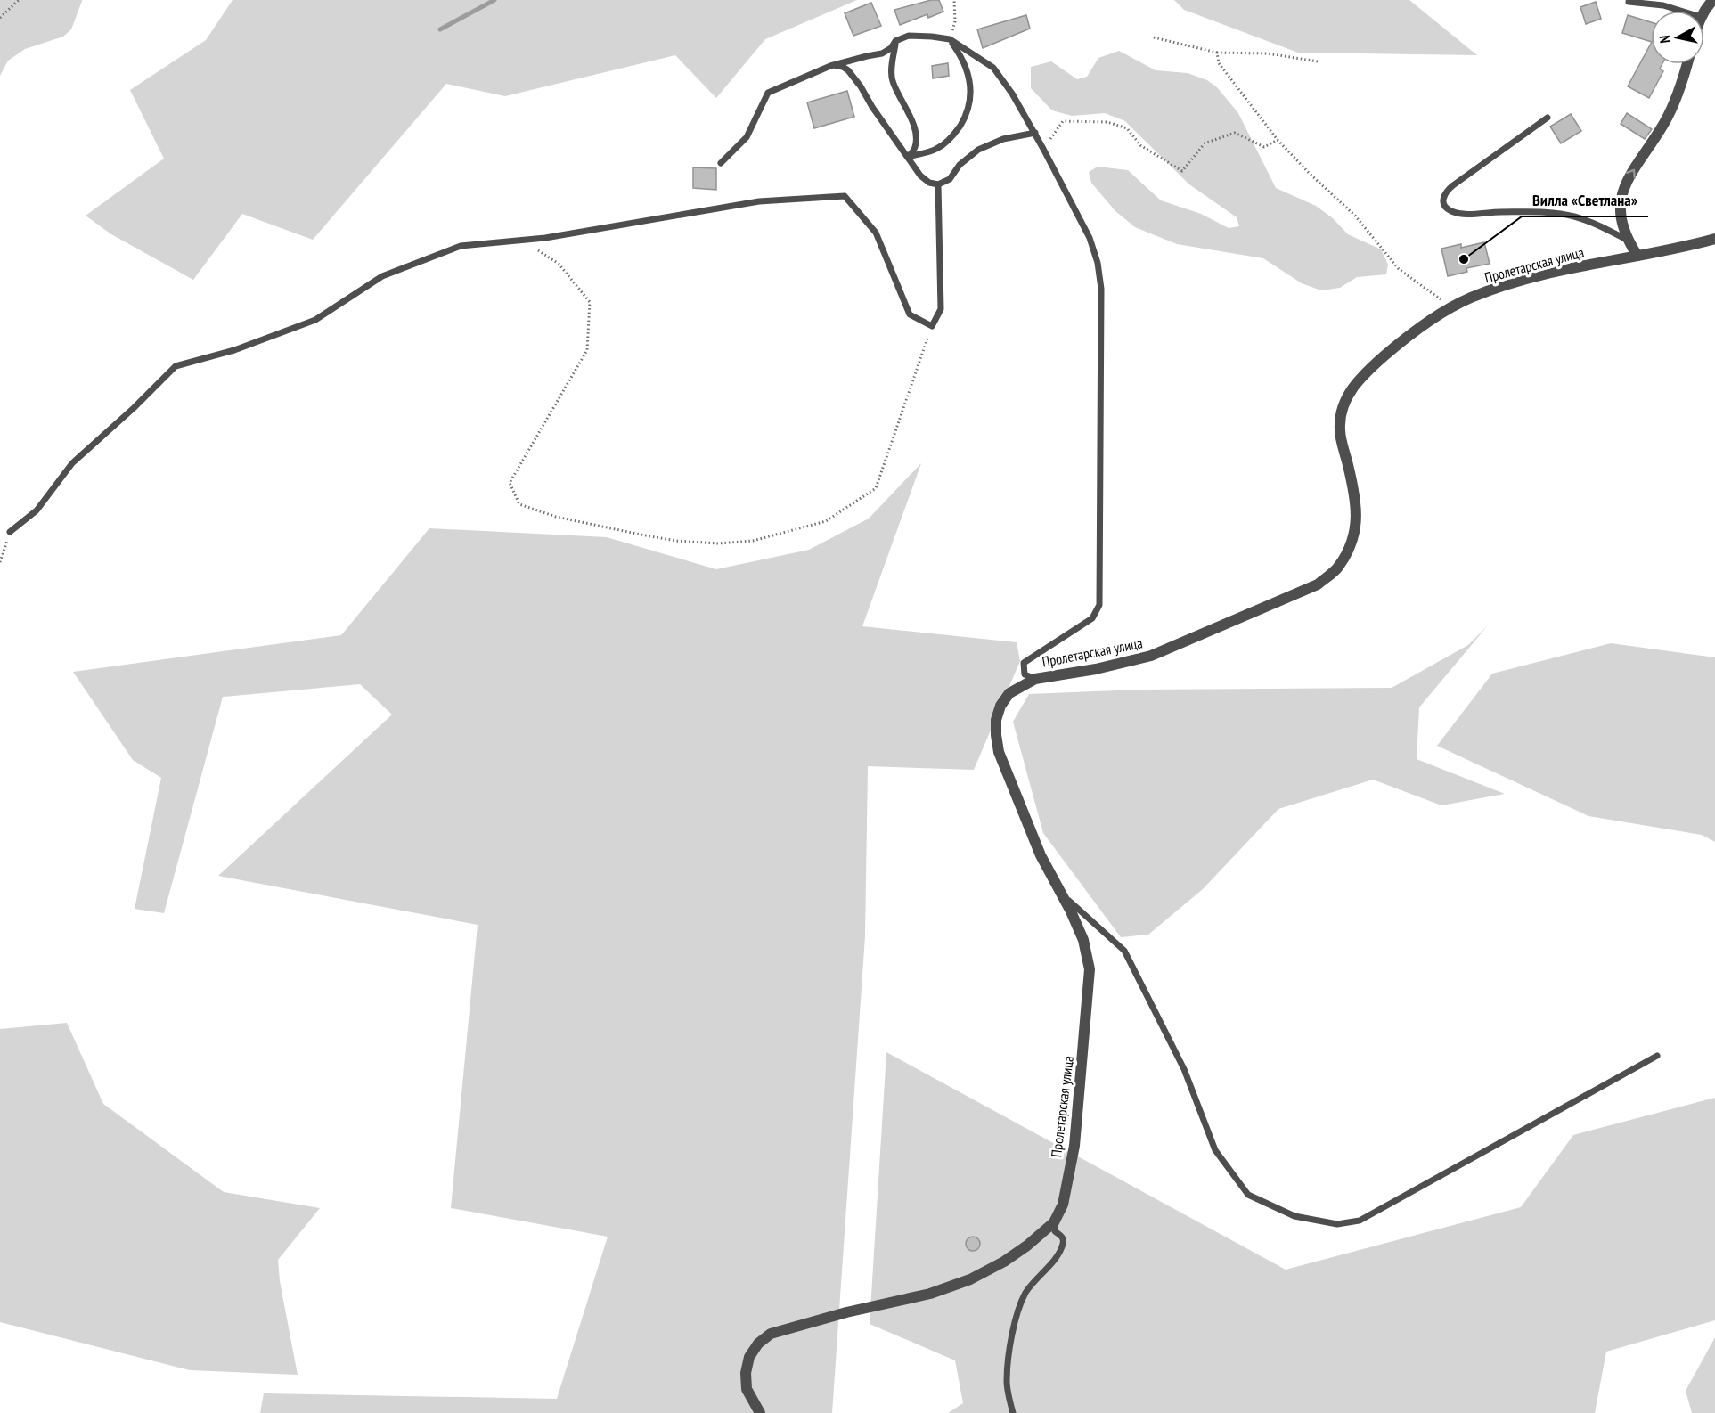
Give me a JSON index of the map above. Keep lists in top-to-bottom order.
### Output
{
  "streets": {
    "street": ["Пролетарская улица"]
  },
  "places": ["Вилла «Светлана»"],
  "north": "left"
}
